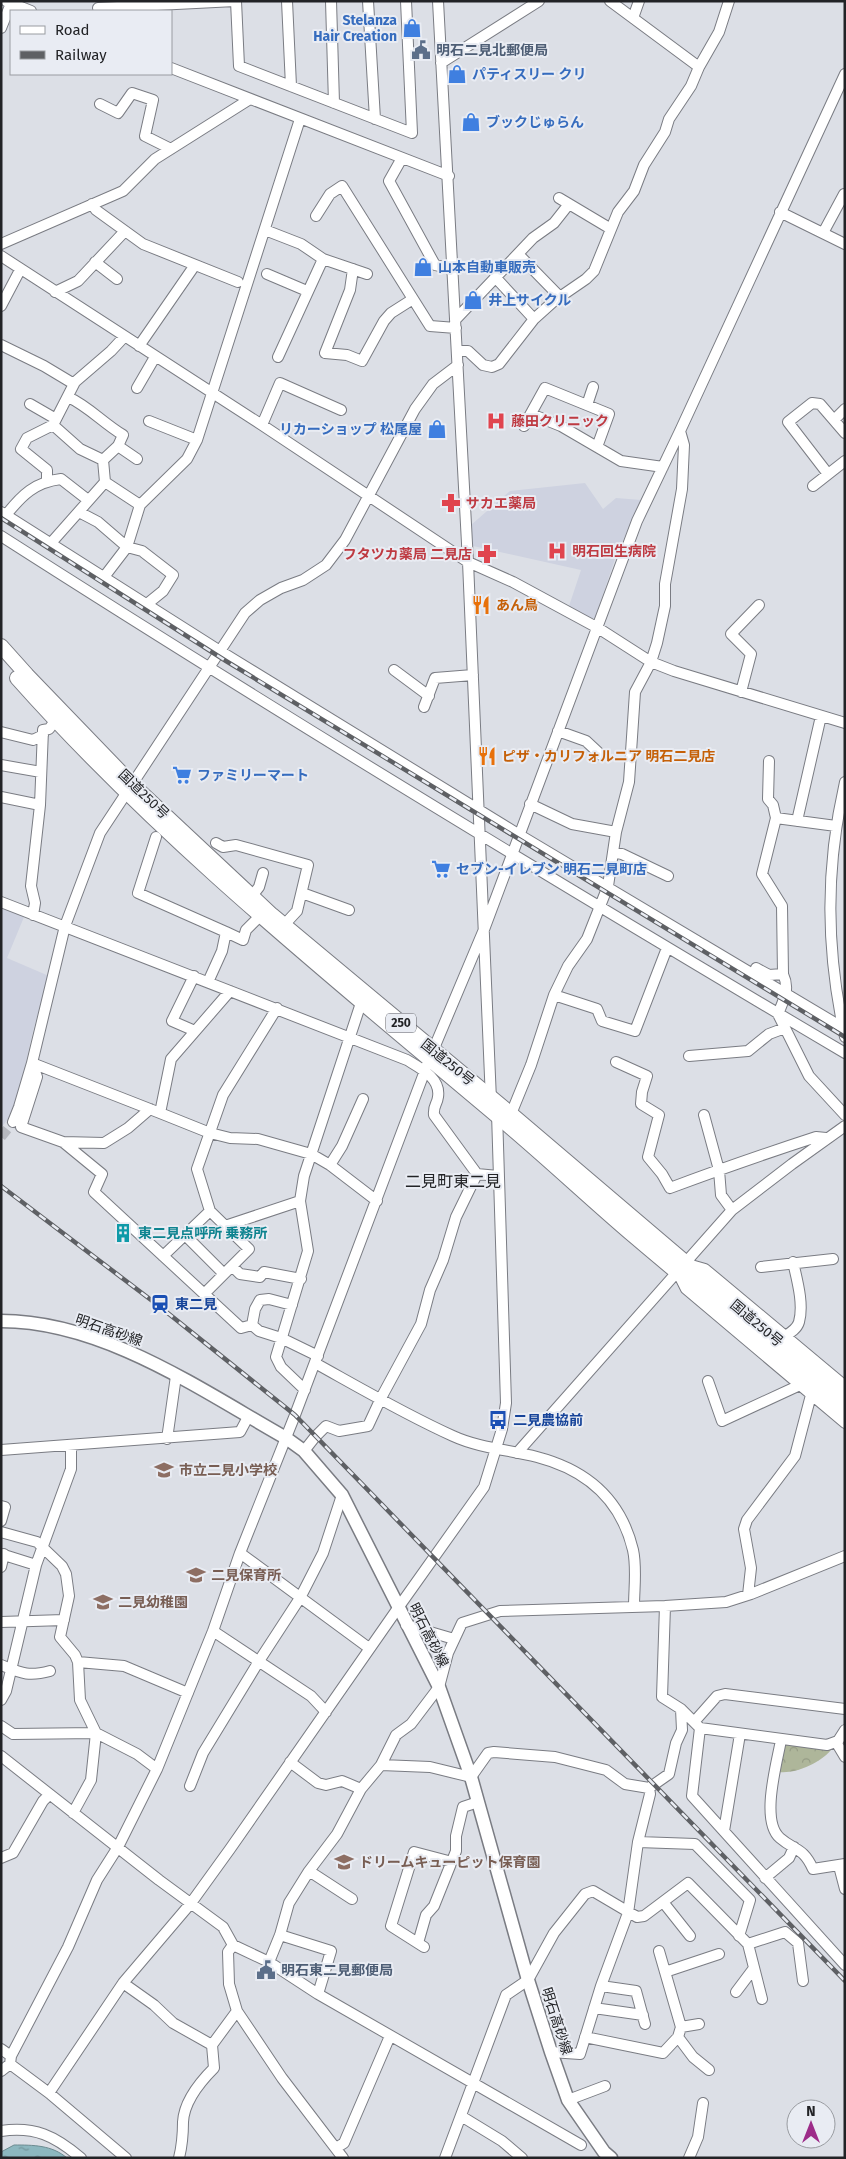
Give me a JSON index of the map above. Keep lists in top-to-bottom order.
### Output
{
  "streets": {
    "highway": ["国道250号", "250"],
    "main road": ["明石高砂線"]
  },
  "districts": ["二見町東二見"],
  "places": {
    "shop": [
      "Stelanza Hair Creation",
      "パティスリー クリ",
      "ブックじゅらん",
      "山本自動車販売",
      "井上サイクル",
      "リカーショップ 松尾屋"
    ],
    "public building": ["明石二見北郵便局", "明石東二見郵便局"],
    "hospital": ["藤田クリニック", "明石回生病院"],
    "pharmacy": ["サカエ薬局", "フタツカ薬局 二見店"],
    "restaurant": ["あん鳥", "ピザ・カリフォルニア 明石二見店"],
    "supermarket": ["ファミリーマート", "セブン-イレブン 明石二見町店"],
    "building": ["東二見点呼所 乗務所"],
    "station": ["東二見"],
    "bus stop": ["二見農協前"],
    "school or university": [
      "市立二見小学校",
      "二見保育所",
      "二見幼稚園",
      "ドリームキューピット保育園"
    ]
  },
  "legend": ["Road", "Railway"],
  "north": "top"
}
